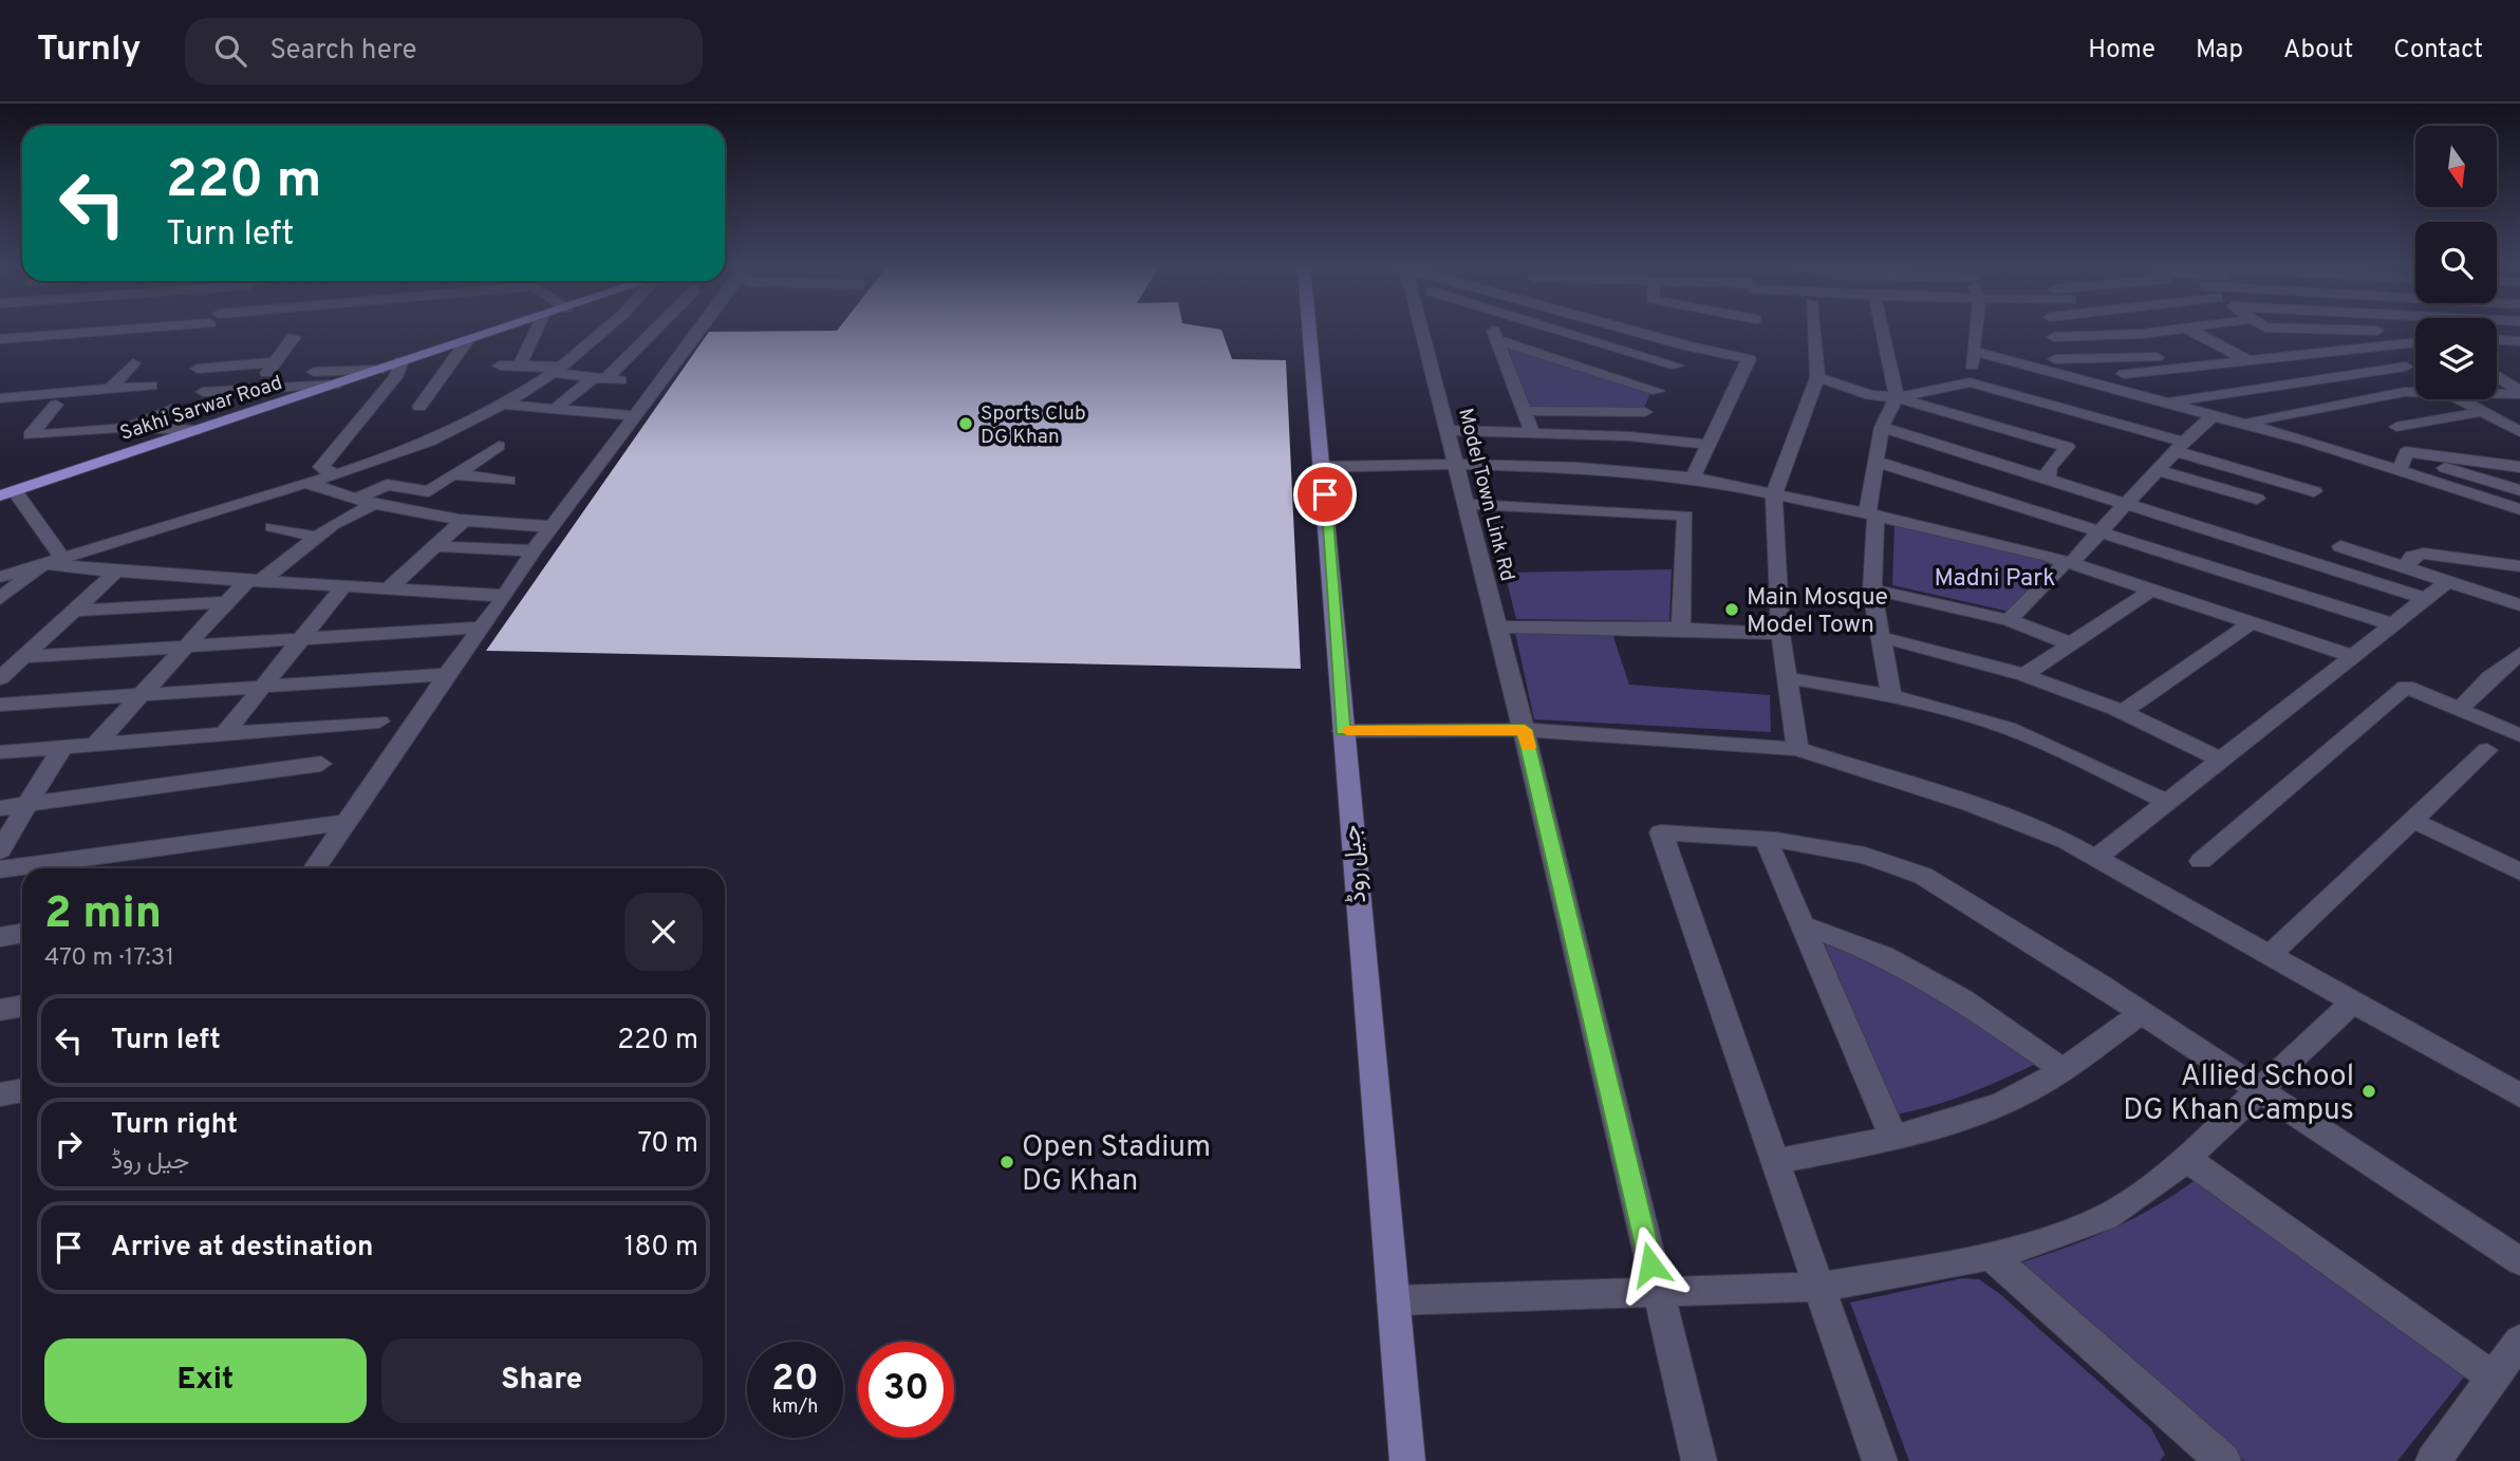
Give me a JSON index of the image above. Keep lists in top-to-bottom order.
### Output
{
  "streets": {
    "highway": ["Sakhi Sarwar Road"],
    "main road": ["جیل روڈ"],
    "street": ["Model Town Link Rd"]
  },
  "parks": ["Madni Park"],
  "places": [
    "Sports Club DG Khan",
    "Main Mosque Model Town",
    "Allied School DG Khan Campus",
    "Open Stadium DG Khan"
  ],
  "north": "bottom",
  "page": {
    "header": "Turnly",
    "search": "Search here",
    "nav": [
      "Home",
      "Map",
      "About",
      "Contact"
    ],
    "turn": ["220 m", "Turn left"],
    "heading": ["2 min", "470 m · 17:31"],
    "list": [
      {
        "name": "Turn left",
        "value": "220 m"
      },
      {
        "name": "Turn right",
        "note": "جیل روڈ",
        "value": "70 m"
      },
      {
        "name": "Arrive at destination",
        "value": "180 m"
      }
    ],
    "buttons": ["Exit", "Share"],
    "speed": "20 km/h",
    "limit": "30"
  }
}
